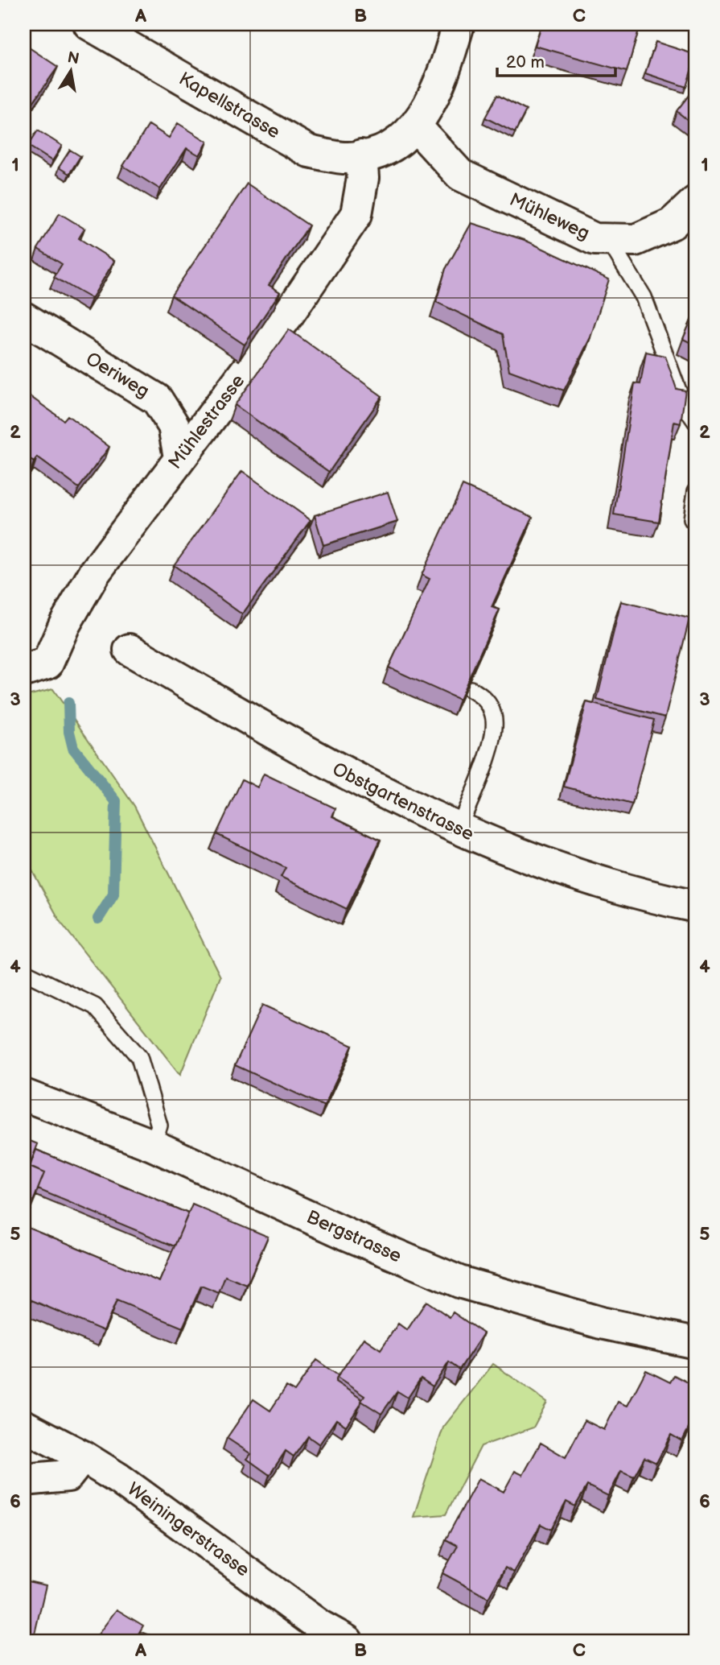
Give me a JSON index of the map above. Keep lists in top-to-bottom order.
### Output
{
  "streets": {
    "street": [
      "Kapellstrasse",
      "Mühleweg",
      "Oeriweg",
      "Mühlestrasse",
      "Obstgartenstrasse",
      "Bergstrasse",
      "Weiningerstrasse"
    ]
  },
  "crossings": [
    ["Kapellstrasse", "Mühlestrasse"],
    ["Oeriweg", "Mühlestrasse"]
  ],
  "scale_bar": "20 m",
  "north": "top",
  "grid": {
    "columns": ["A", "B", "C"],
    "rows": [
      "1",
      "2",
      "3",
      "4",
      "5",
      "6"
    ]
  }
}
